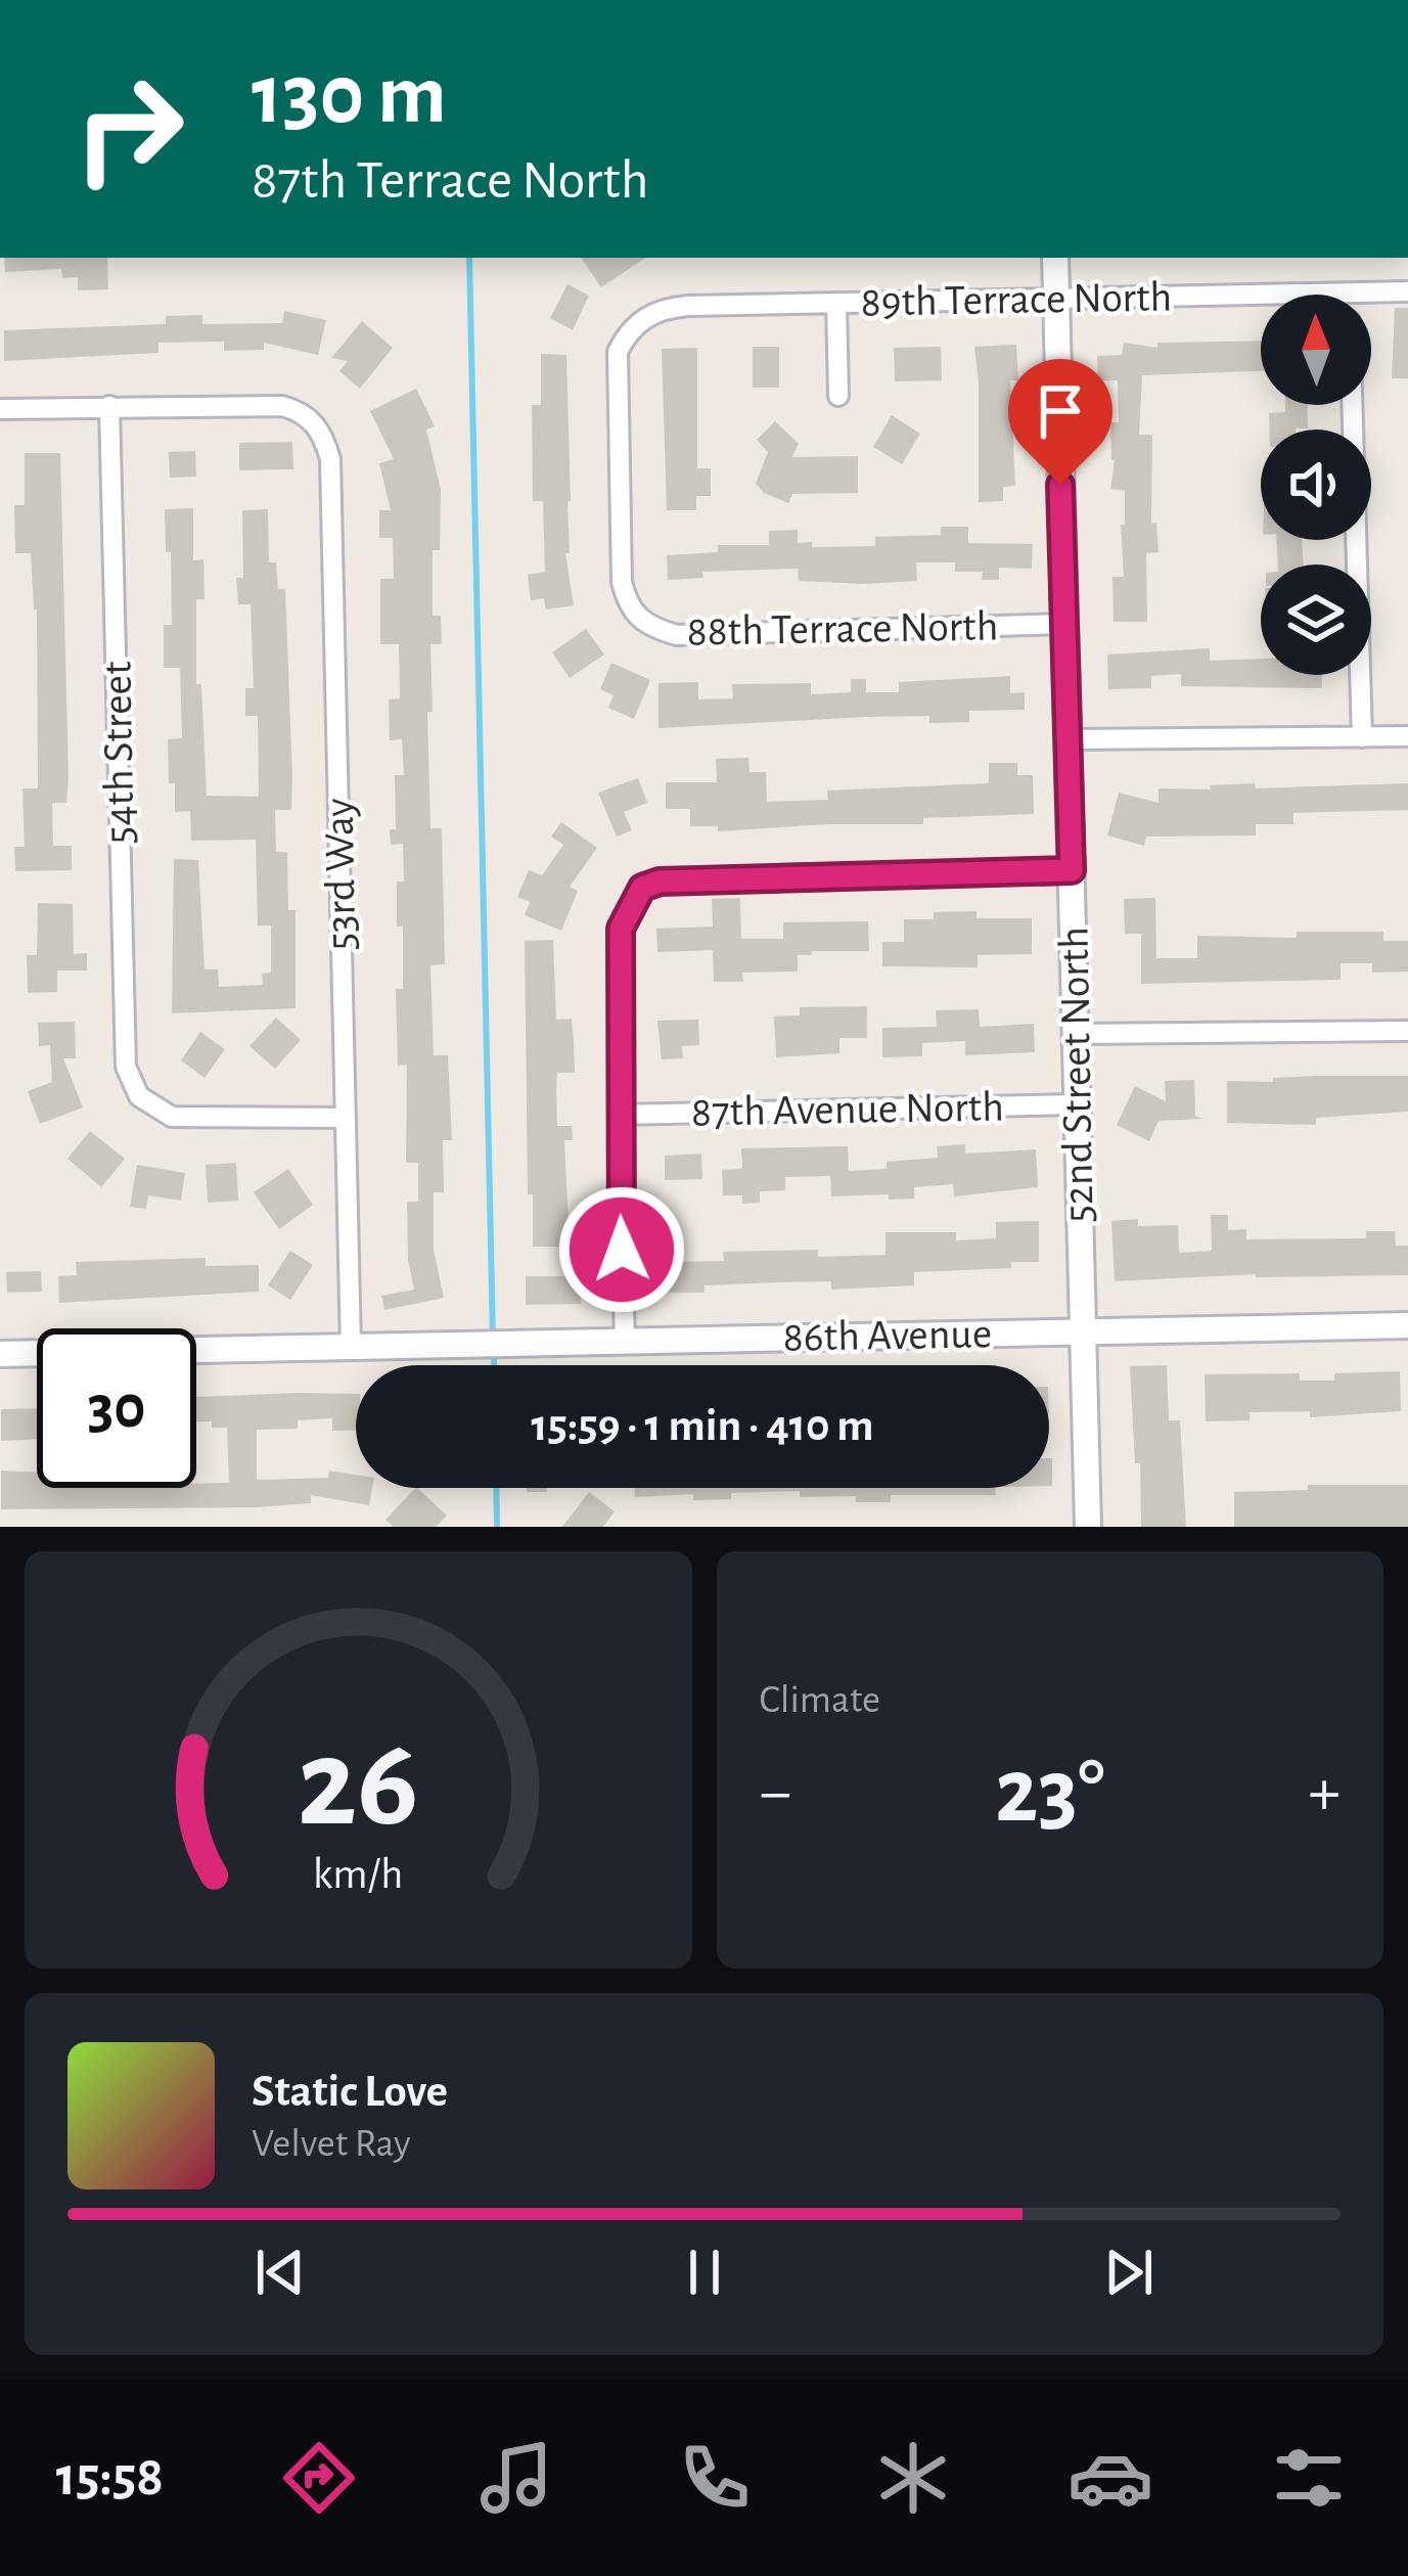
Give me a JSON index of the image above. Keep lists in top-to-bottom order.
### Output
{
  "streets": {
    "street": [
      "89th Terrace North",
      "88th Terrace North",
      "54th Street",
      "53rd Way",
      "52nd Street North",
      "87th Avenue North",
      "86th Avenue"
    ]
  },
  "crossings": [
    ["89th Terrace North", "88th Terrace North"],
    ["89th Terrace North", "52nd Street North"],
    ["88th Terrace North", "52nd Street North"],
    ["54th Street", "53rd Way"],
    ["53rd Way", "86th Avenue"],
    ["52nd Street North", "87th Avenue North"],
    ["52nd Street North", "86th Avenue"]
  ],
  "north": "top",
  "page": {
    "turn": ["130 m", "87th Terrace North"],
    "limit": "30",
    "trip": "15:59 · 1 min · 410 m",
    "tile": "Climate",
    "heat": ["−", "23°", "+"],
    "song": ["Static Love", "Velvet Ray"],
    "tabs": "15:58",
    "gauge": ["26", "km/h"]
  }
}
